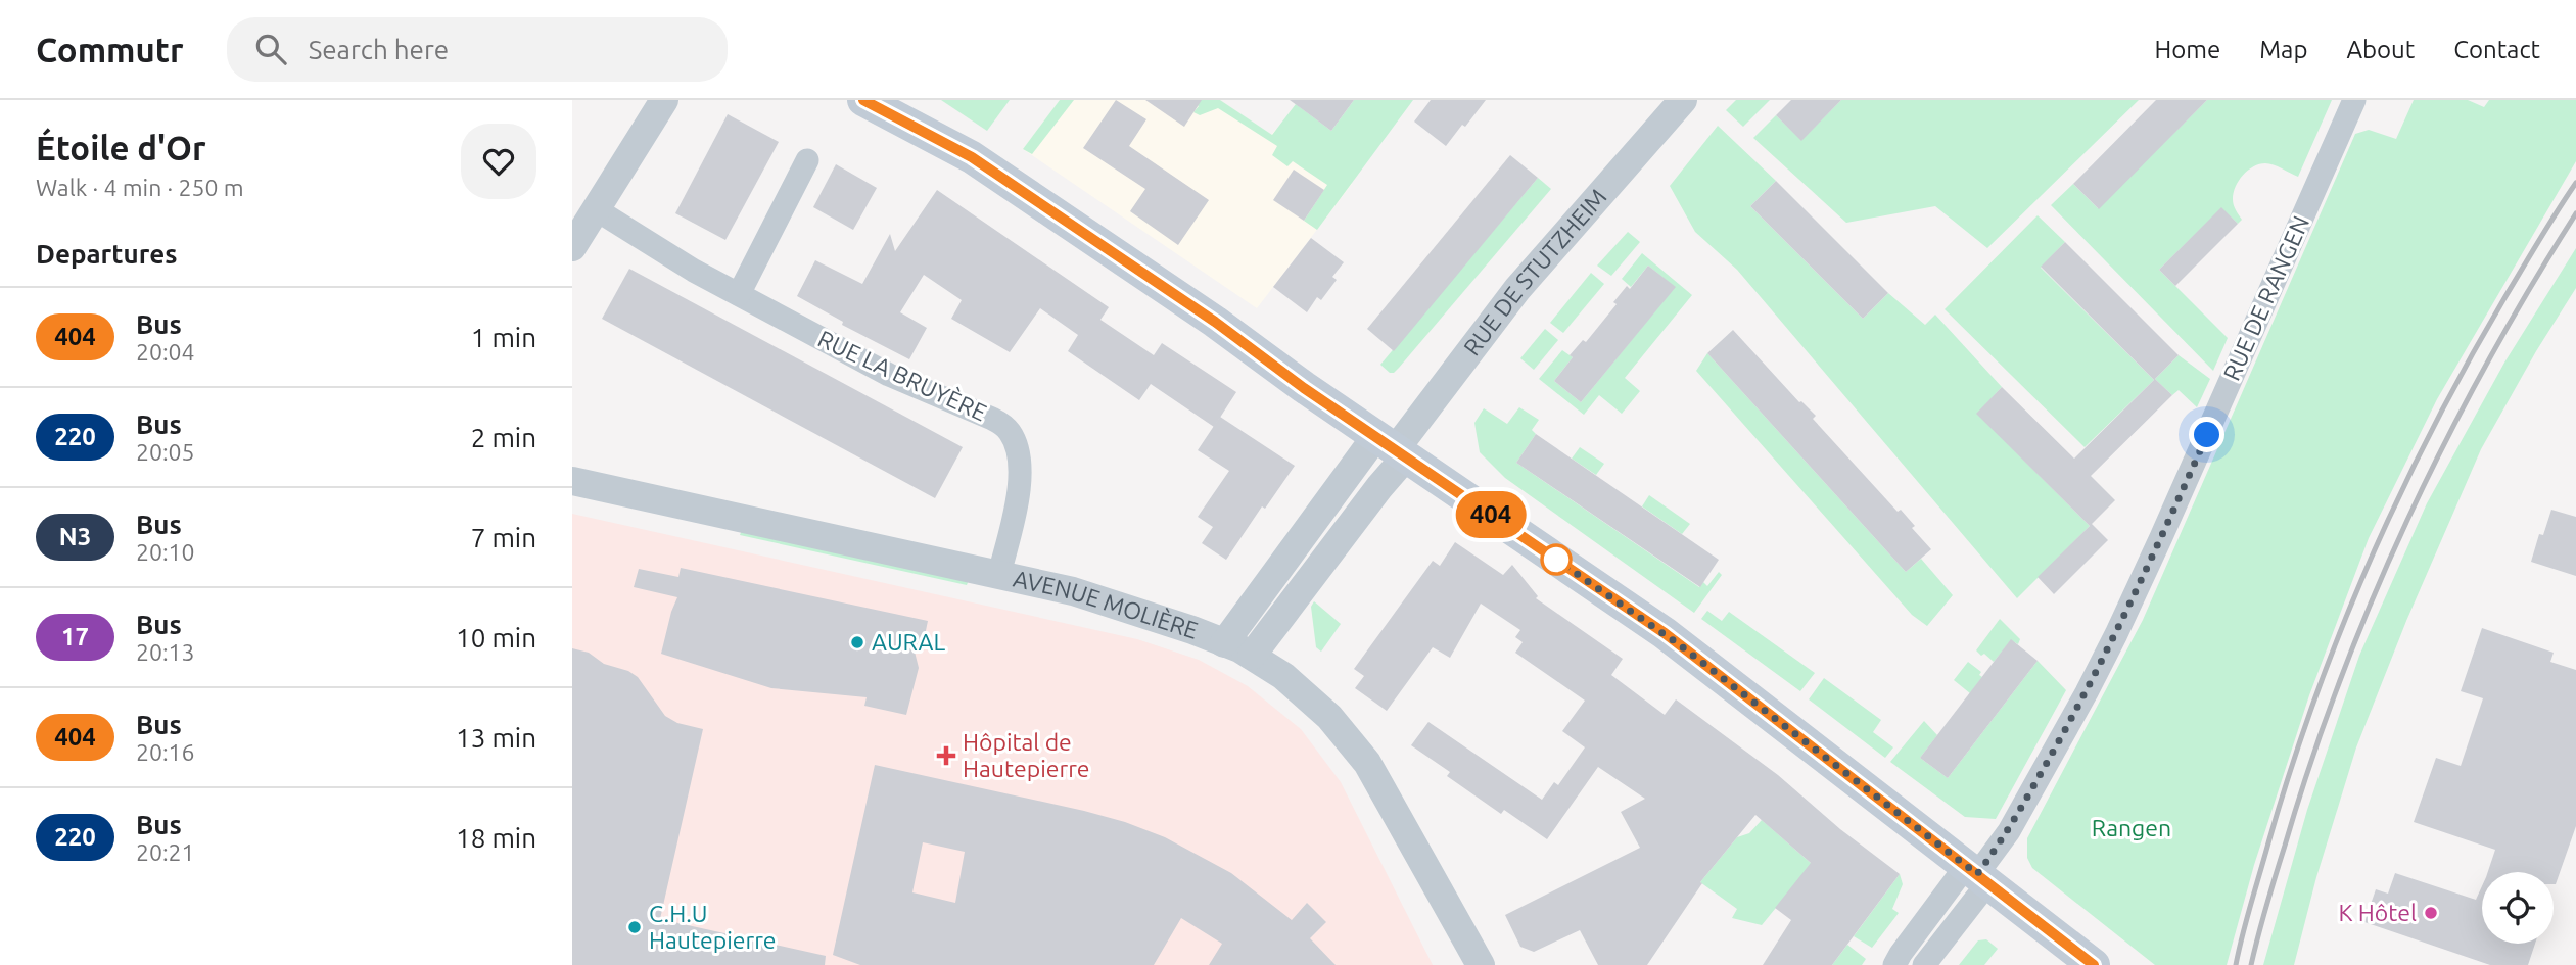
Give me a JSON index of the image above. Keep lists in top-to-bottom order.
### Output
{
  "streets": {
    "street": [
      "RUE DE STUTZHEIM",
      "RUE DE RANGEN",
      "RUE LA BRUYÈRE",
      "AVENUE MOLIÈRE"
    ]
  },
  "crossings": [
    ["RUE DE STUTZHEIM", "AVENUE MOLIÈRE"],
    ["RUE LA BRUYÈRE", "AVENUE MOLIÈRE"]
  ],
  "parks": ["Rangen"],
  "places": {
    "other": ["AURAL", "K Hôtel", "C.H.U Hautepierre"],
    "health": ["Hôpital de Hautepierre"]
  },
  "lines": ["bus line 404"],
  "page": {
    "header": "Commutr",
    "search": "Search here",
    "nav": [
      "Home",
      "Map",
      "About",
      "Contact"
    ],
    "heading": [
      ["Étoile d'Or", "Walk · 4 min · 250 m"],
      "Departures"
    ],
    "on_map": "404",
    "list": [
      {
        "mark": "404",
        "name": "Bus",
        "note": "20:04",
        "value": "1 min"
      },
      {
        "mark": "220",
        "name": "Bus",
        "note": "20:05",
        "value": "2 min"
      },
      {
        "mark": "N3",
        "name": "Bus",
        "note": "20:10",
        "value": "7 min"
      },
      {
        "mark": "17",
        "name": "Bus",
        "note": "20:13",
        "value": "10 min"
      },
      {
        "mark": "404",
        "name": "Bus",
        "note": "20:16",
        "value": "13 min"
      },
      {
        "mark": "220",
        "name": "Bus",
        "note": "20:21",
        "value": "18 min"
      }
    ]
  }
}
